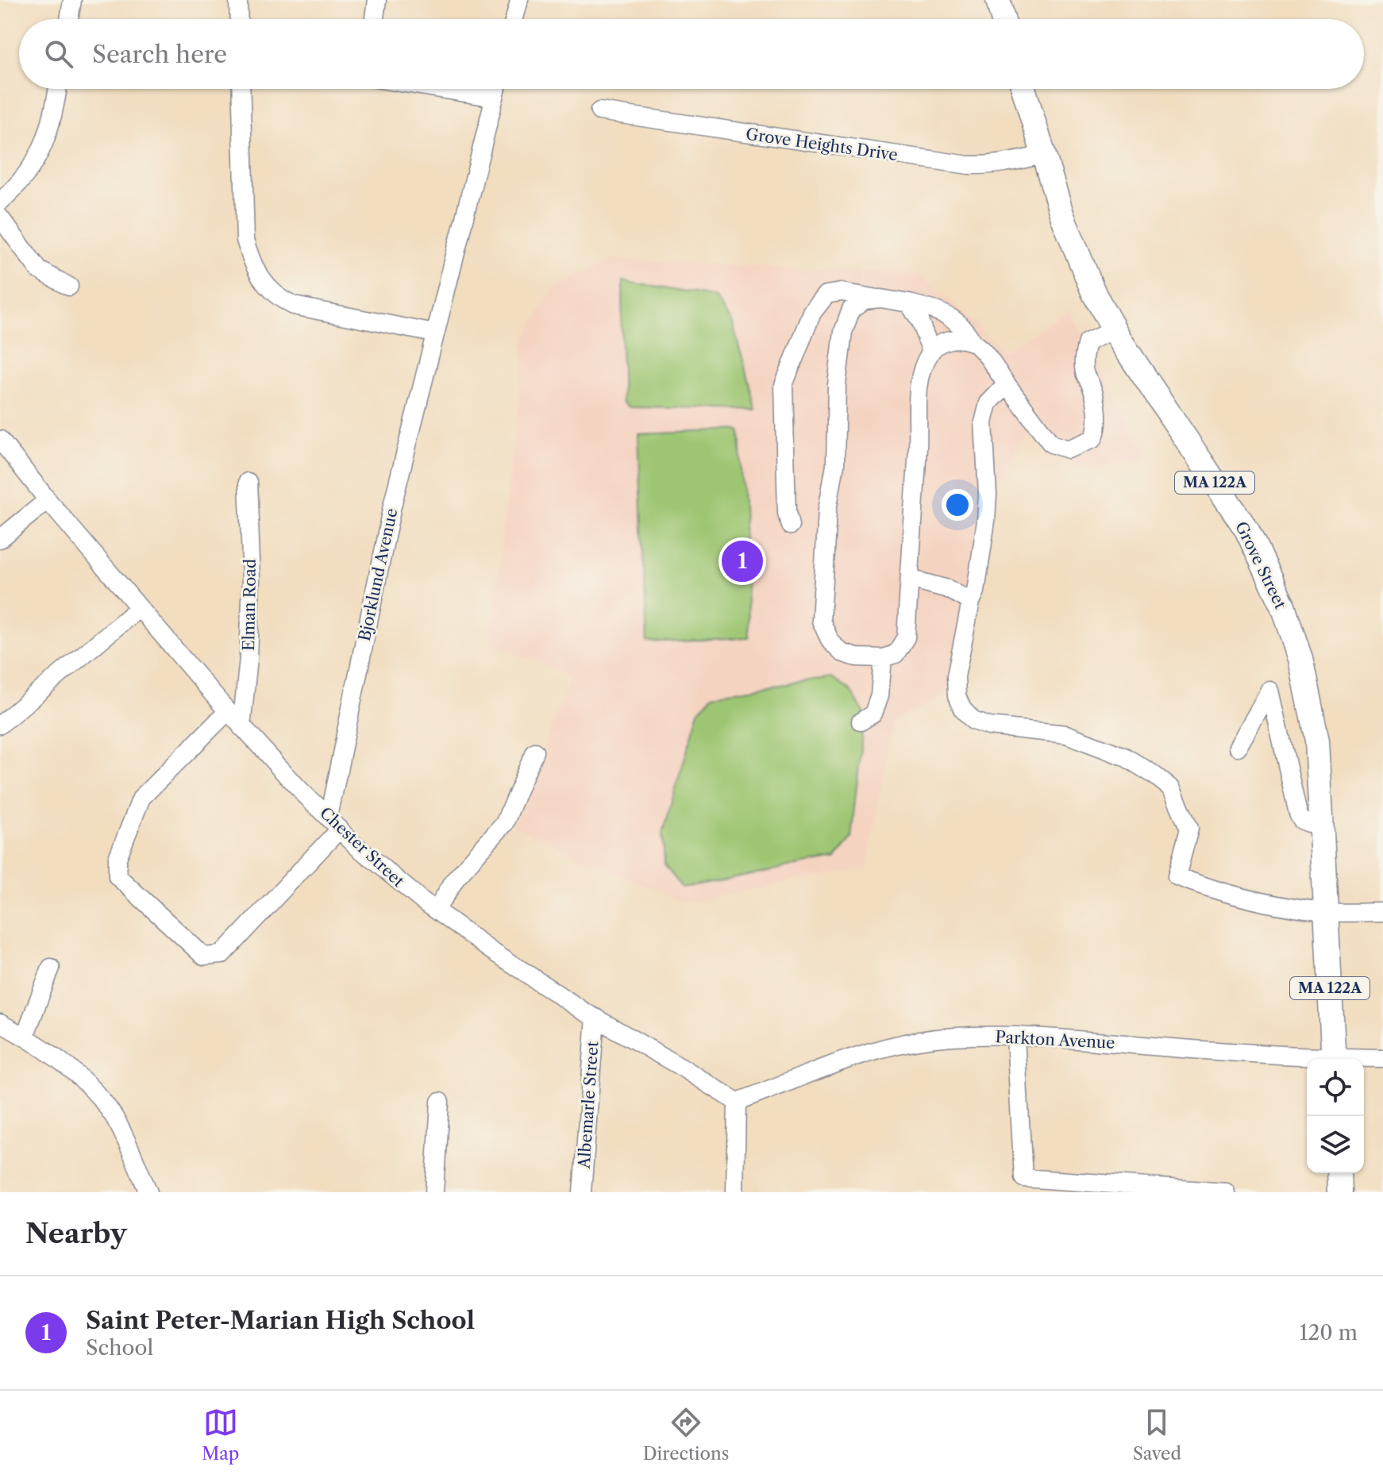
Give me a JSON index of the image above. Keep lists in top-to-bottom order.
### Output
{
  "streets": {
    "main road": ["MA 122A", "Grove Street"],
    "street": [
      "Grove Heights Drive",
      "Bjorklund Avenue",
      "Elman Road",
      "Chester Street",
      "Parkton Avenue",
      "Albemarle Street"
    ]
  },
  "crossings": [
    ["Grove Heights Drive", "Grove Street"],
    ["Bjorklund Avenue", "Chester Street"],
    ["Elman Road", "Chester Street"],
    ["Chester Street", "Parkton Avenue"],
    ["Chester Street", "Albemarle Street"]
  ],
  "page": {
    "search": "Search here",
    "pins": "1",
    "heading": "Nearby",
    "list": [
      {
        "mark": "1",
        "name": "Saint Peter-Marian High School",
        "note": "School",
        "value": "120 m"
      }
    ],
    "nav": ["Map", "Directions", "Saved"]
  }
}
